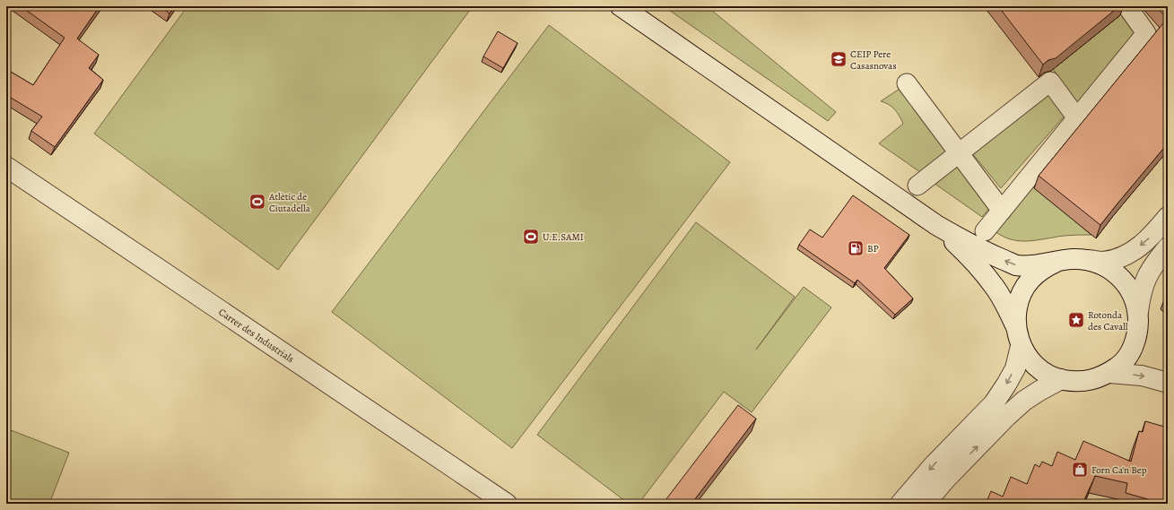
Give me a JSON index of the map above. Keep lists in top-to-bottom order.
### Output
{
  "streets": {
    "street": ["Carrer des Industrials"]
  },
  "places": {
    "school or university": ["CEIP Pere Casasnovas"],
    "sports": ["Atlètic de Ciutadella", "U.E.SAMI"],
    "fuel station": ["BP"],
    "place": ["Rotonda des Cavall"],
    "shop": ["Forn Ca'n Bep"]
  }
}
